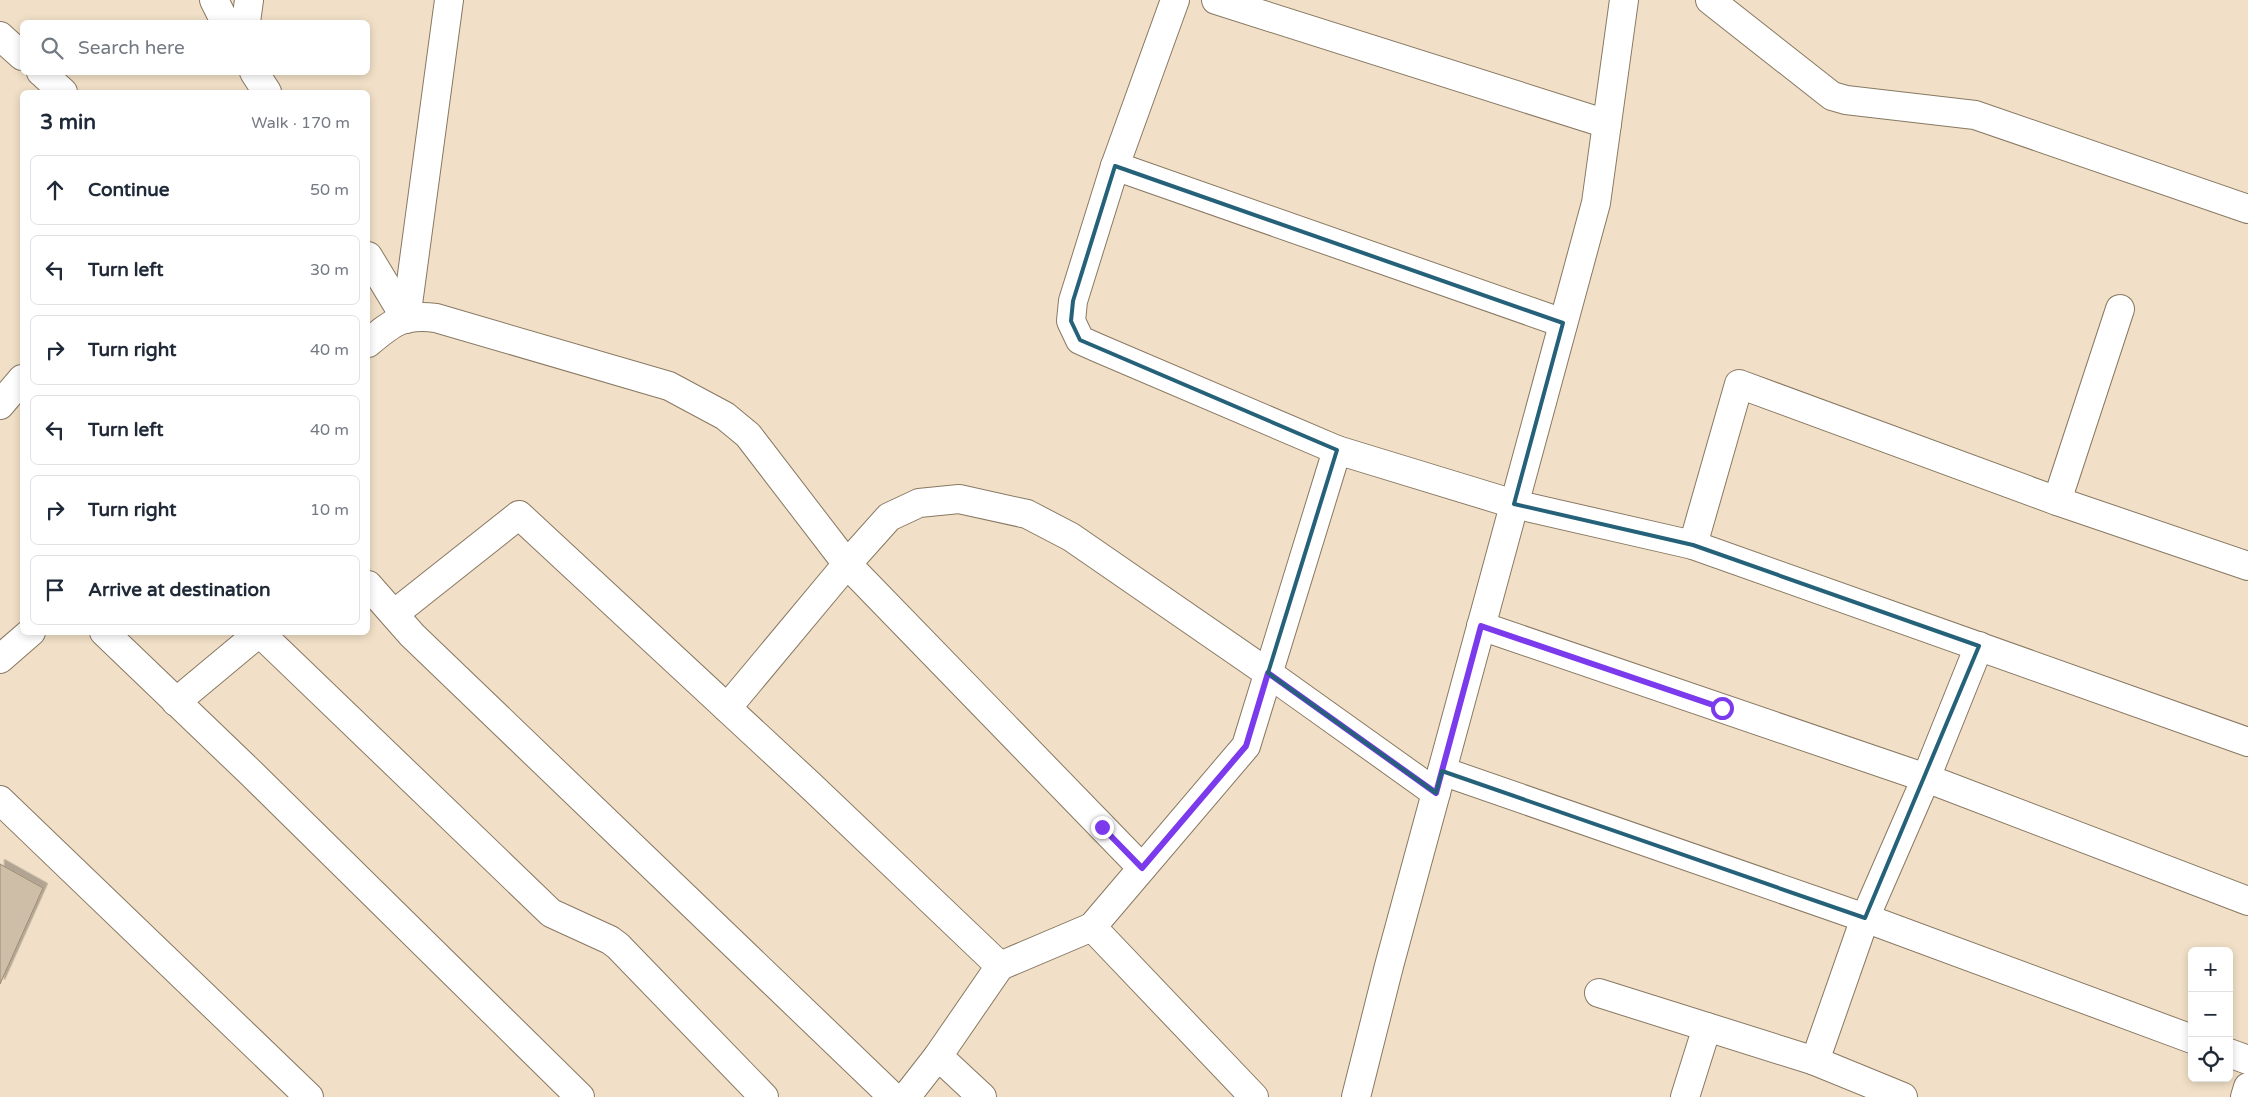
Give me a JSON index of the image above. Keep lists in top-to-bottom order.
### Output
{
  "page": {
    "search": "Search here",
    "heading": ["3 min", "Walk · 170 m"],
    "list": [
      ["Continue", "50 m"],
      ["Turn left", "30 m"],
      ["Turn right", "40 m"],
      ["Turn left", "40 m"],
      ["Turn right", "10 m"],
      "Arrive at destination"
    ],
    "map_buttons": ["+", "−"]
  }
}
